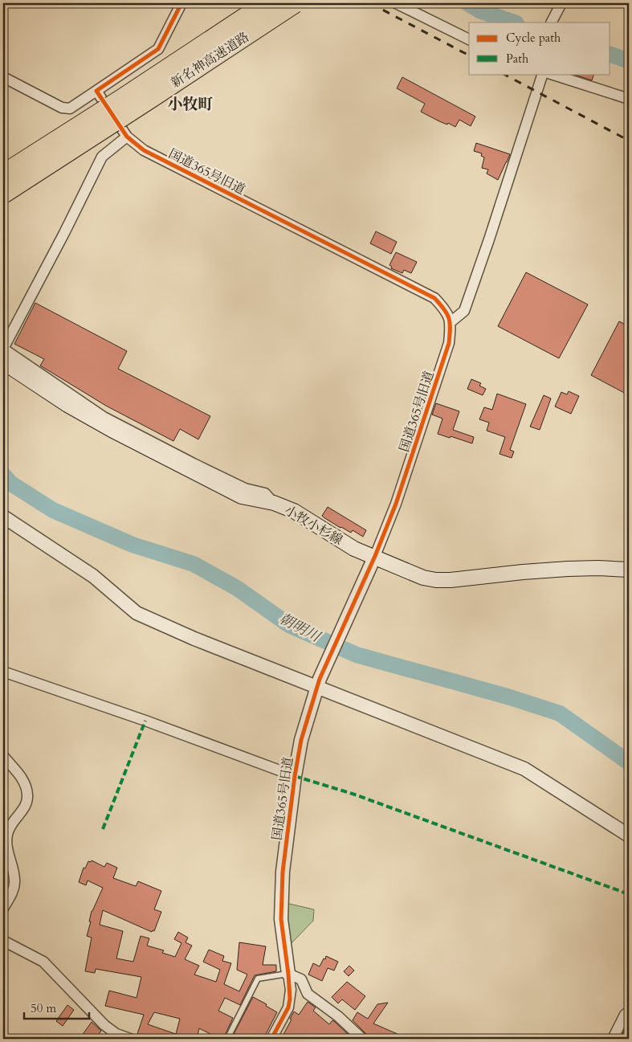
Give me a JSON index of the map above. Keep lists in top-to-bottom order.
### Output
{
  "streets": {
    "highway": ["新名神高速道路"],
    "main road": ["小牧小杉線"],
    "street": ["国道365号旧道"]
  },
  "crossings": [
    ["国道365号旧道", "小牧小杉線"]
  ],
  "districts": ["小牧町"],
  "water": ["朝明川"],
  "legend": ["Cycle path", "Path"],
  "scale_bar": "50 m"
}
